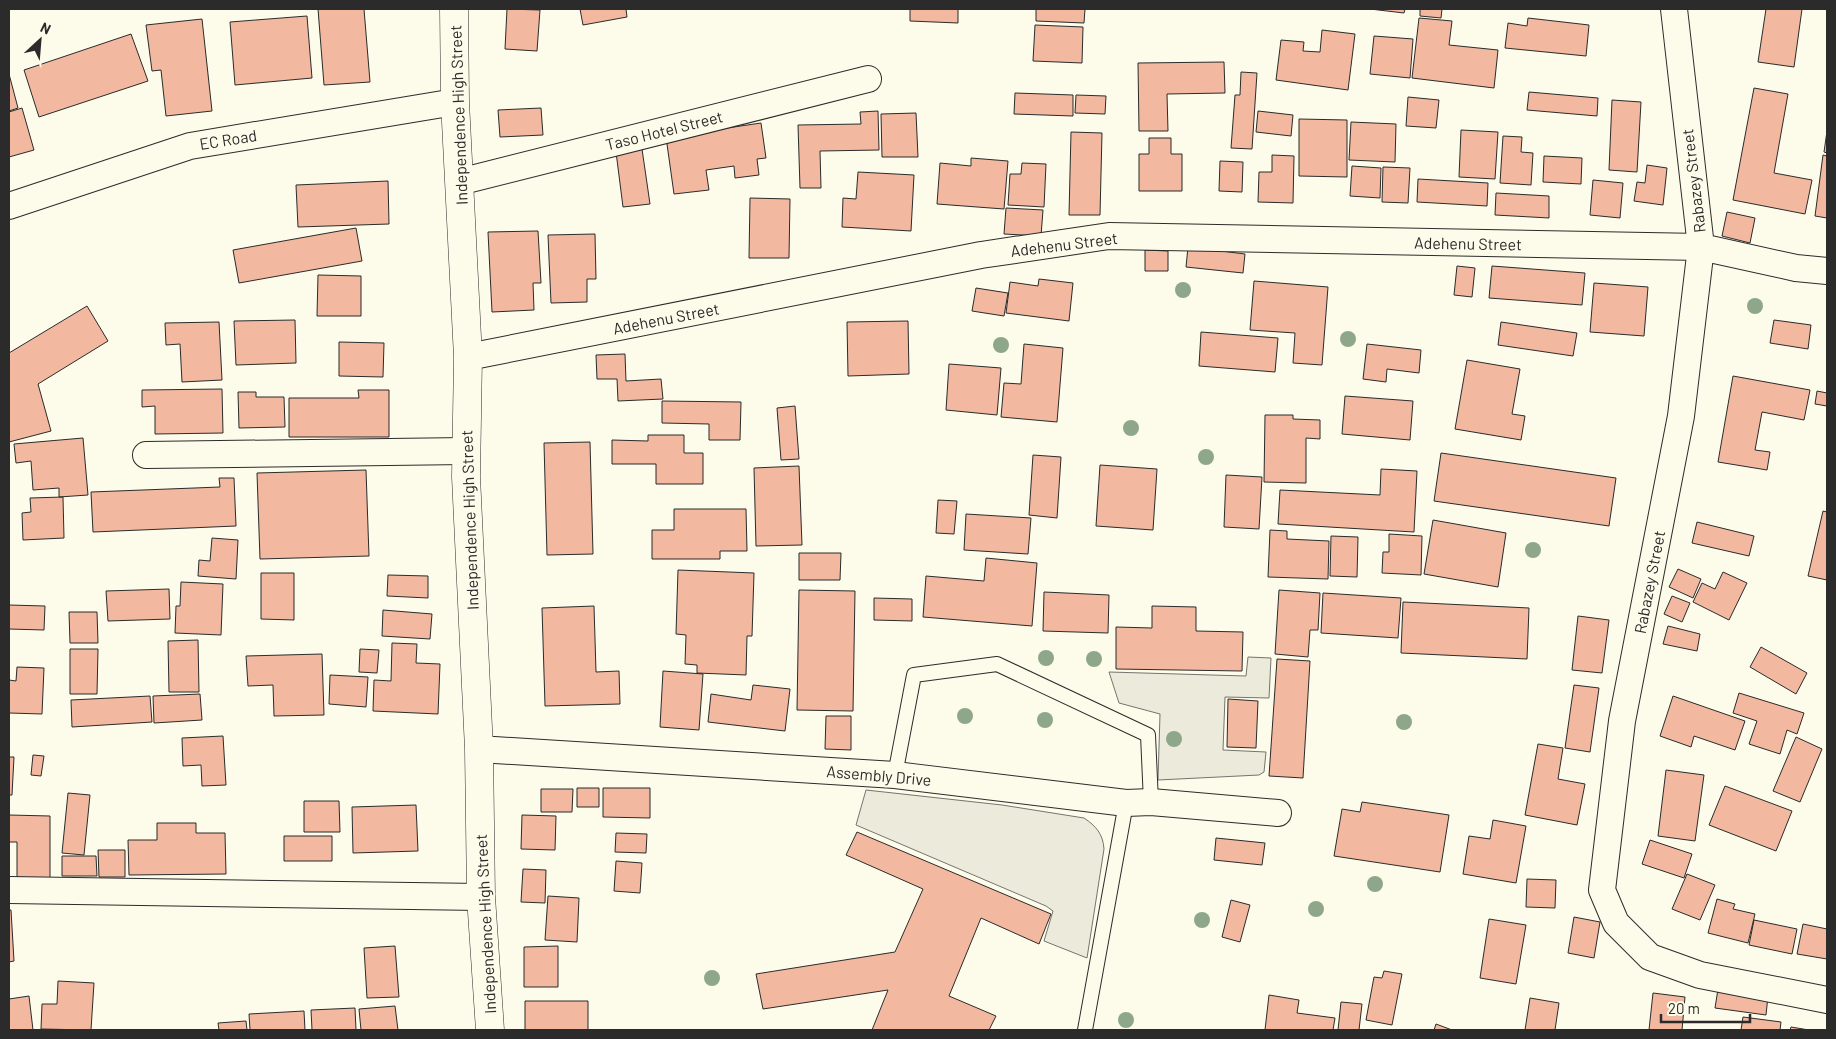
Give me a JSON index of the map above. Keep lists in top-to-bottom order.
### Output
{
  "streets": {
    "main road": ["Independence High Street"],
    "street": [
      "Taso Hotel Street",
      "EC Road",
      "Rabazey Street",
      "Adehenu Street",
      "Assembly Drive"
    ]
  },
  "crossings": [
    ["Independence High Street", "Taso Hotel Street"],
    ["Independence High Street", "EC Road"],
    ["Independence High Street", "Adehenu Street"],
    ["Independence High Street", "Assembly Drive"],
    ["Rabazey Street", "Adehenu Street"]
  ],
  "scale_bar": "20 m",
  "north": "top right"
}
